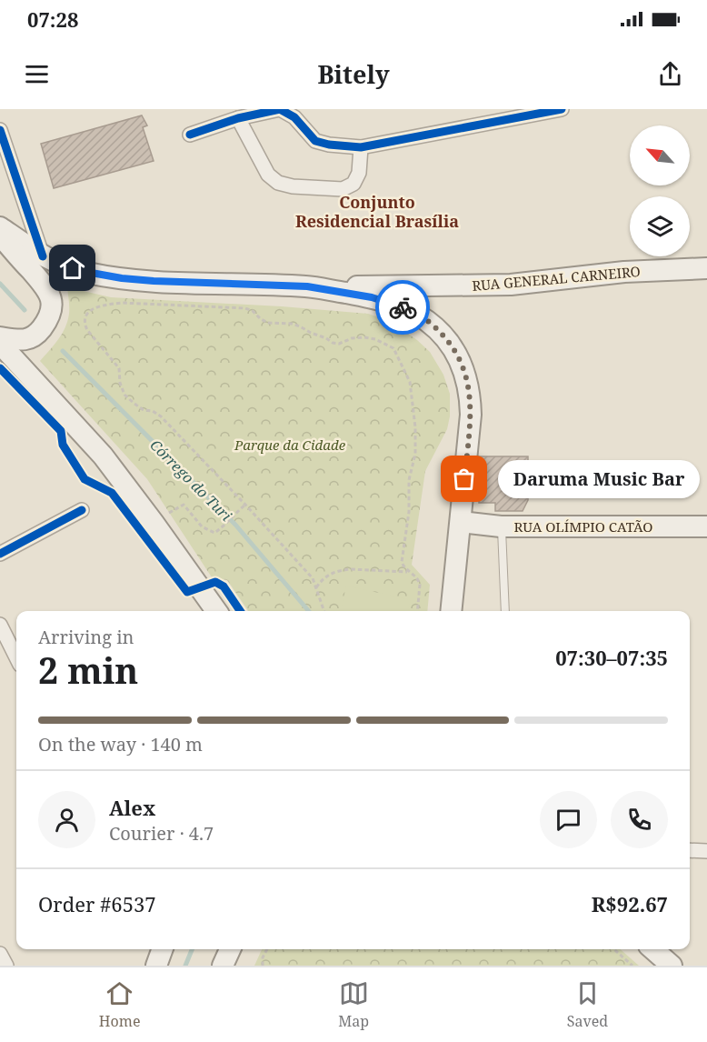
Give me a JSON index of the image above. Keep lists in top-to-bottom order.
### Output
{
  "streets": {
    "main road": ["RUA GENERAL CARNEIRO", "RUA OLÍMPIO CATÃO"]
  },
  "districts": ["Conjunto Residencial Brasília"],
  "water": ["Córrego do Turi"],
  "parks": ["Parque da Cidade"],
  "places": ["Daruma Music Bar"],
  "north": "top left",
  "page": {
    "status": "07:28",
    "header": "Bitely",
    "bubble": "Daruma Music Bar",
    "heading": ["2 min", "Arriving in", "07:30–07:35"],
    "panel": [
      "Alex",
      "Courier · 4.7",
      "Order #6537",
      "R$92.67"
    ],
    "bar": "On the way · 140 m",
    "tabs": ["Home", "Map", "Saved"]
  }
}
